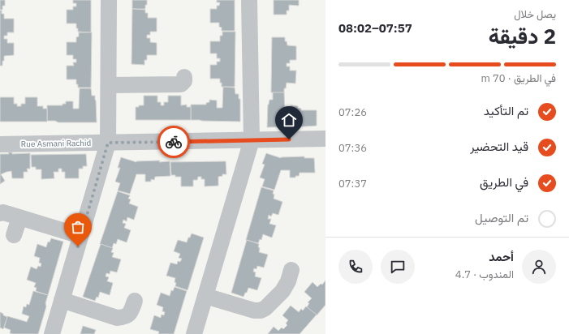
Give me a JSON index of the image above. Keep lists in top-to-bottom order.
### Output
{
  "streets": {
    "street": ["Rue Asmani Rachid"]
  },
  "page": {
    "heading": ["2 دقيقة", "يصل خلال", "07:57–08:02"],
    "panel": ["أحمد", "المندوب · 4.7"],
    "bar": "في الطريق · 70 m",
    "list": [
      ["تم التأكيد", "07:26"],
      ["قيد التحضير", "07:36"],
      ["في الطريق", "07:37"],
      "تم التوصيل"
    ]
  }
}
